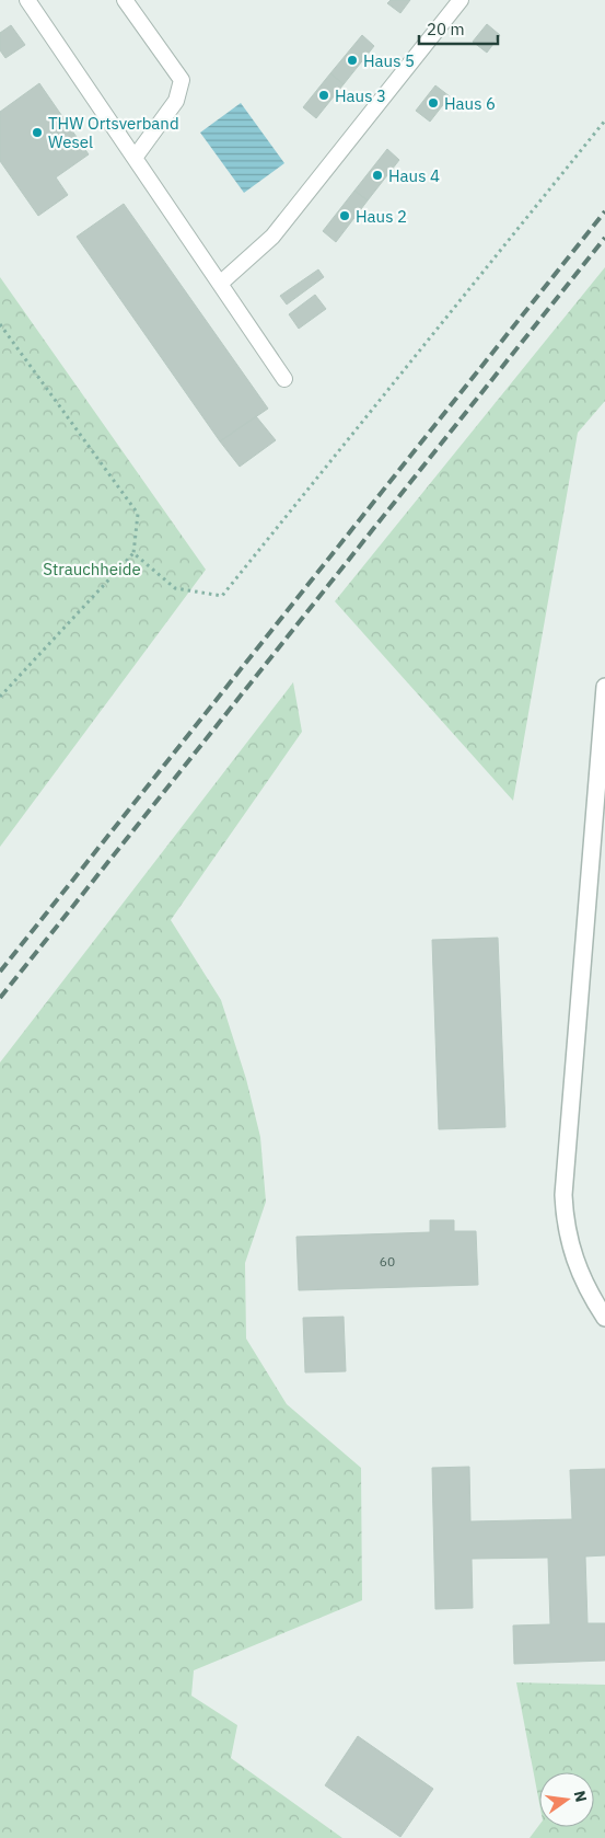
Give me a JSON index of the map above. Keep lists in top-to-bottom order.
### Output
{
  "parks": ["Strauchheide"],
  "places": [
    "Haus 5",
    "Haus 3",
    "Haus 6",
    "THW Ortsverband Wesel",
    "Haus 4",
    "Haus 2"
  ],
  "house_numbers": ["60"],
  "scale_bar": "20 m",
  "north": "right"
}
